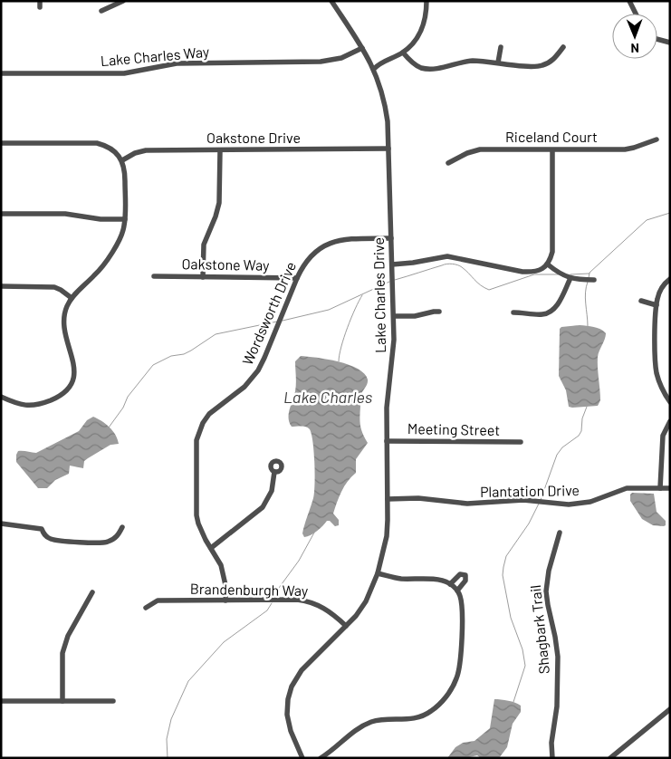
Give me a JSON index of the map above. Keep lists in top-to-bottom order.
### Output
{
  "streets": {
    "street": [
      "Lake Charles Way",
      "Riceland Court",
      "Oakstone Drive",
      "Oakstone Way",
      "Lake Charles Drive",
      "Wordsworth Drive",
      "Meeting Street",
      "Plantation Drive",
      "Brandenburgh Way",
      "Shagbark Trail"
    ]
  },
  "crossings": [
    ["Lake Charles Way", "Lake Charles Drive"],
    ["Oakstone Drive", "Lake Charles Drive"],
    ["Oakstone Way", "Wordsworth Drive"],
    ["Lake Charles Drive", "Wordsworth Drive"],
    ["Lake Charles Drive", "Meeting Street"],
    ["Lake Charles Drive", "Plantation Drive"],
    ["Lake Charles Drive", "Brandenburgh Way"],
    ["Wordsworth Drive", "Brandenburgh Way"]
  ],
  "water": ["Lake Charles"],
  "north": "bottom"
}
